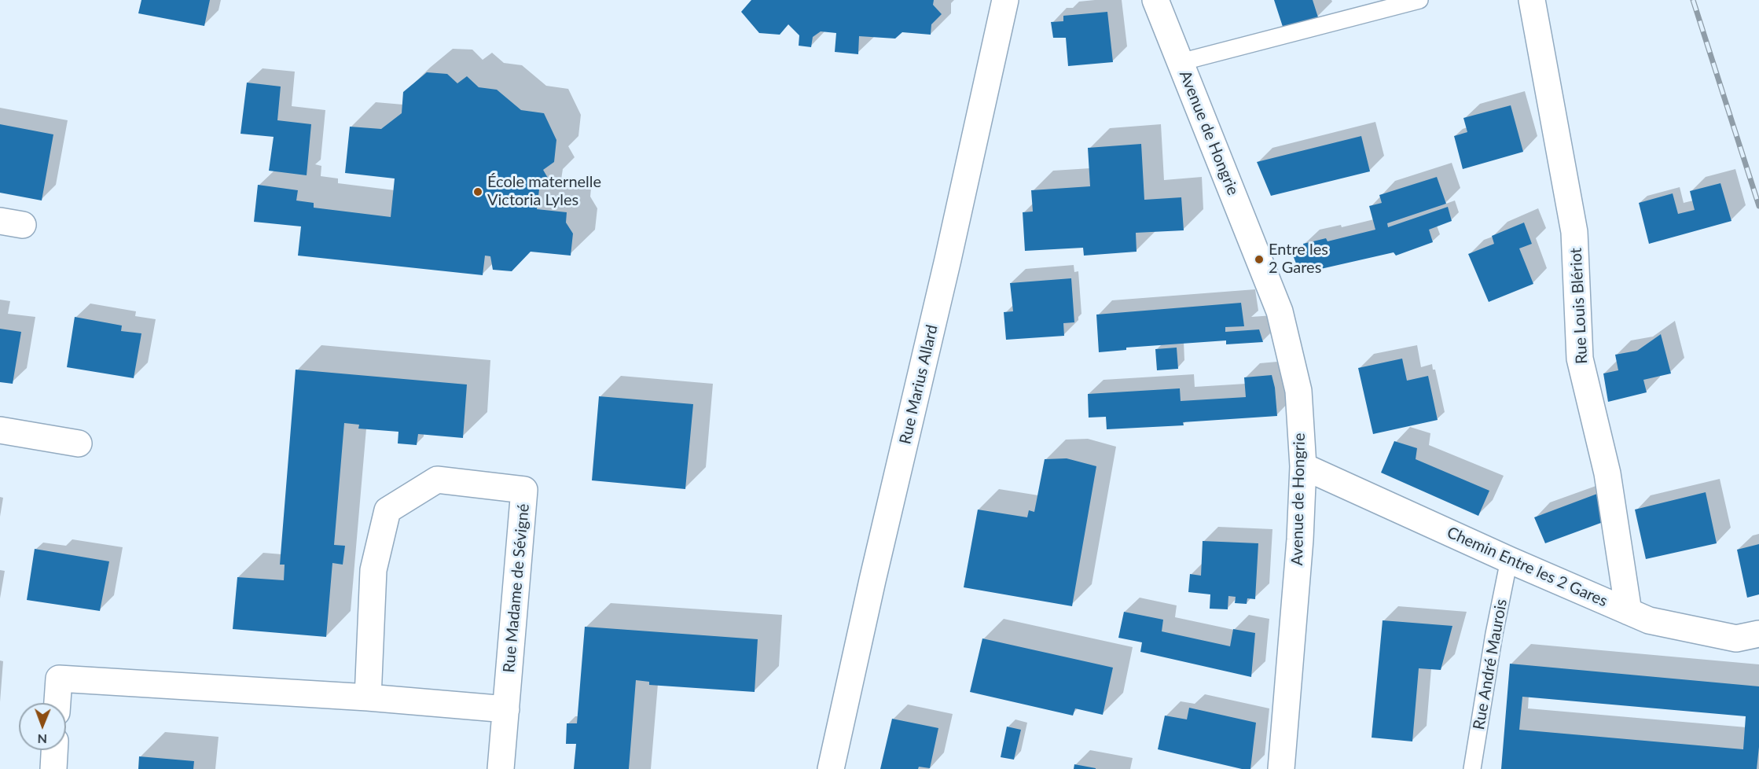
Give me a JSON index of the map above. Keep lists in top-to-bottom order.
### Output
{
  "streets": {
    "street": [
      "Avenue de Hongrie",
      "Rue Louis Blériot",
      "Rue Marius Allard",
      "Chemin Entre les 2 Gares",
      "Rue Madame de Sévigné"
    ],
    "lane": ["Rue André Maurois"]
  },
  "crossings": [
    ["Avenue de Hongrie", "Chemin Entre les 2 Gares"],
    ["Rue Louis Blériot", "Chemin Entre les 2 Gares"],
    ["Chemin Entre les 2 Gares", "Rue André Maurois"]
  ],
  "places": ["École maternelle Victoria Lyles", "Entre les 2 Gares"],
  "north": "bottom"
}
